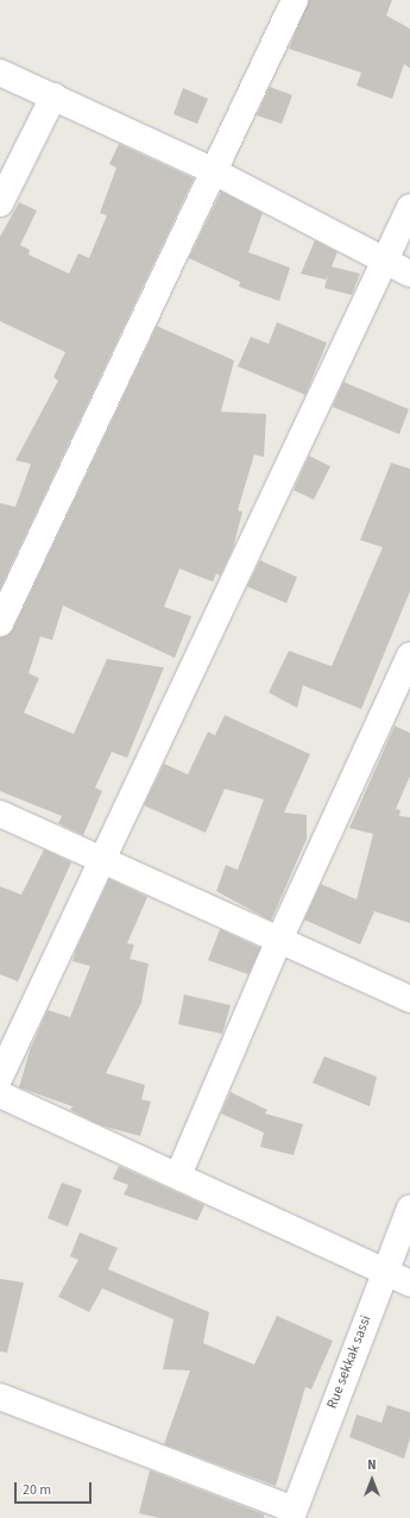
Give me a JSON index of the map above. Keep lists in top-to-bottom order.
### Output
{
  "streets": {
    "street": ["Rue sekkak sassi"]
  },
  "scale_bar": "20 m",
  "north": "top"
}
